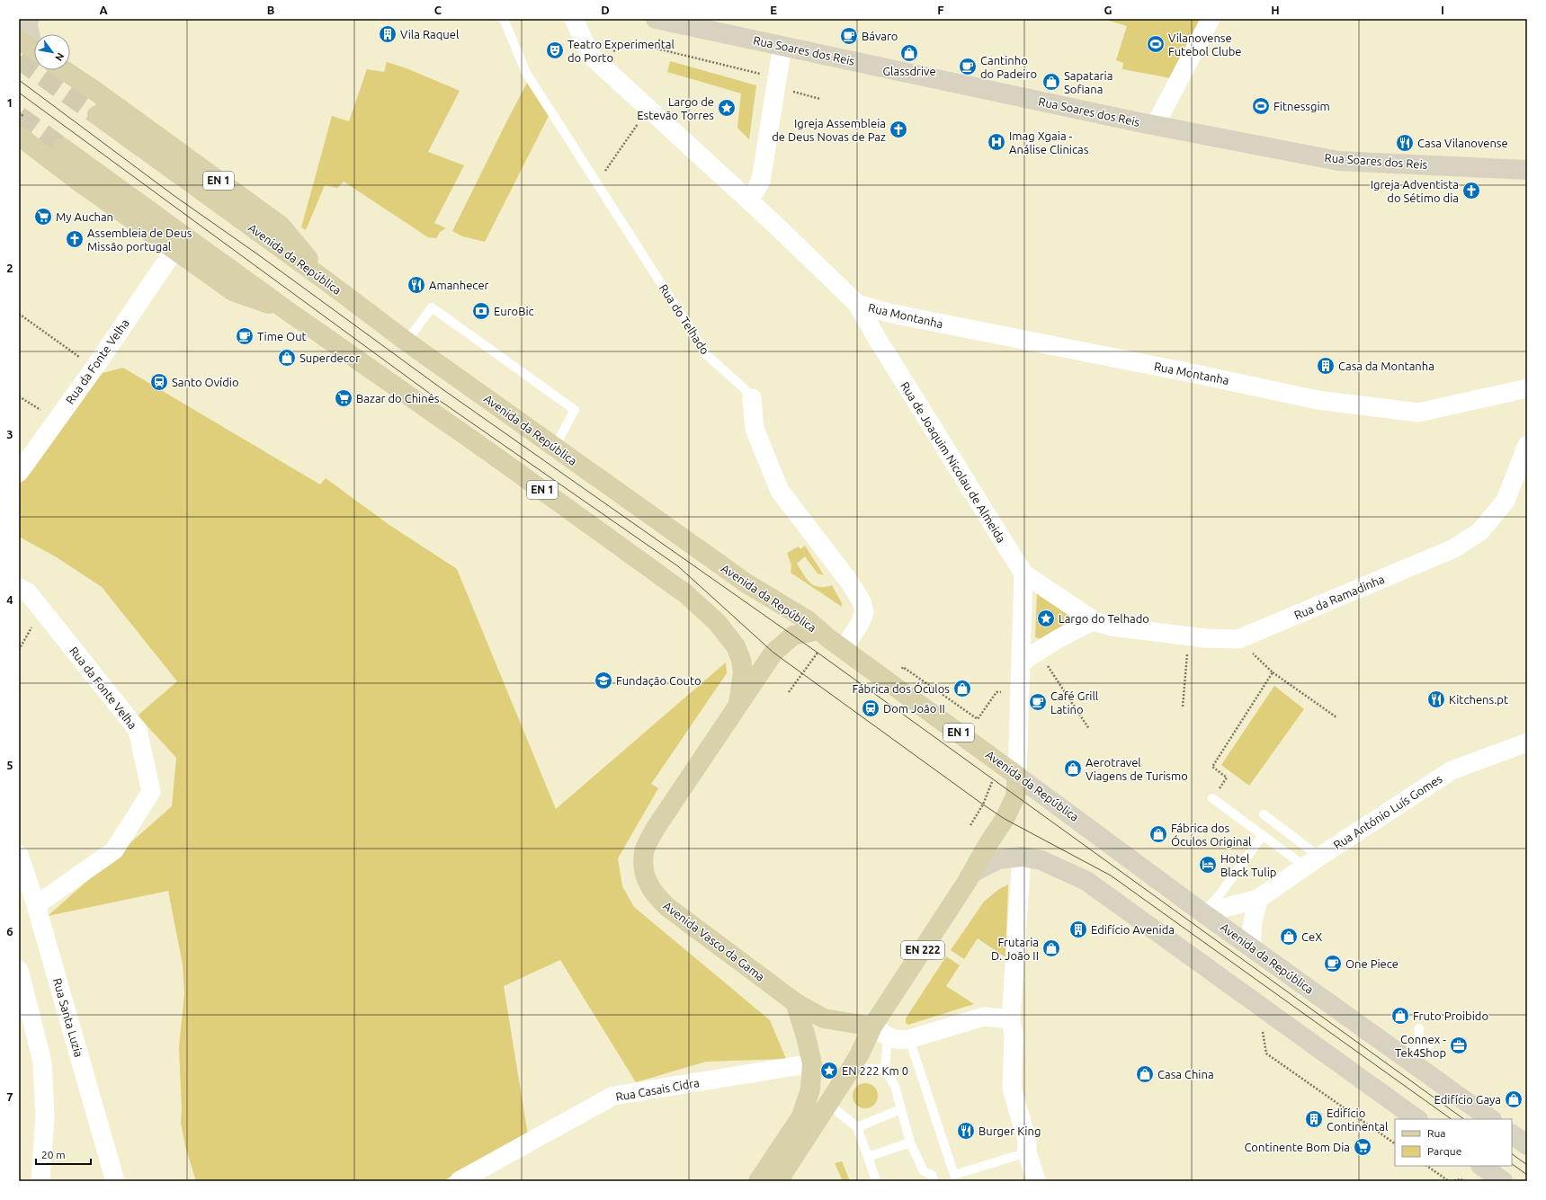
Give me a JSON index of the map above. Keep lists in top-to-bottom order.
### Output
{
  "streets": {
    "main road": [
      "Rua Soares dos Reis",
      "EN 1",
      "Avenida da República",
      "Avenida Vasco da Gama",
      "EN 222"
    ],
    "street": [
      "Rua Montanha",
      "Rua do Telhado",
      "Rua da Fonte Velha",
      "Rua de Joaquim Nicolau de Almeida",
      "Rua da Ramadinha",
      "Rua António Luís Gomes",
      "Rua Santa Luzia",
      "Rua Casais Cidra"
    ]
  },
  "crossings": [
    ["EN 1", "Avenida da República"],
    ["EN 1", "Rua da Fonte Velha"],
    ["EN 1", "Avenida Vasco da Gama"],
    ["Avenida da República", "Rua do Telhado"],
    ["Avenida da República", "Rua António Luís Gomes"],
    ["Avenida da República", "Avenida Vasco da Gama"],
    ["Rua Montanha", "Rua de Joaquim Nicolau de Almeida"],
    ["Rua da Fonte Velha", "Rua Santa Luzia"],
    ["Avenida Vasco da Gama", "EN 222"]
  ],
  "places": {
    "building": [
      "Vila Raquel",
      "Casa da Montanha",
      "Edifício Avenida",
      "Edifício Continental"
    ],
    "cafe": [
      "Bávaro",
      "Cantinho do Padeiro",
      "Time Out",
      "Café Grill Latino",
      "One Piece"
    ],
    "sports": ["Vilanovense Futebol Clube", "Fitnessgim"],
    "theatre": ["Teatro Experimental do Porto"],
    "shop": [
      "Glassdrive",
      "Sapataria Sofiana",
      "Superdecor",
      "Fábrica dos Óculos",
      "Aerotravel Viagens de Turismo",
      "Fábrica dos Óculos Original",
      "CeX",
      "Frutaria D. João II",
      "Fruto Proibido",
      "Casa China",
      "Edifício Gaya"
    ],
    "place": ["Largo de Estevão Torres", "Largo do Telhado", "EN 222 Km 0"],
    "church": ["Igreja Assembleia de Deus Novas de Paz", "Igreja Adventista do Sétimo dia", "Assembleia de Deus Missão portugal"],
    "hospital": ["Imag Xgaia - Análise Clinicas"],
    "restaurant": [
      "Casa Vilanovense",
      "Amanhecer",
      "Kitchens.pt",
      "Burger King"
    ],
    "supermarket": ["My Auchan", "Bazar do Chinês", "Continente Bom Dia"],
    "bank": ["EuroBic"],
    "station": ["Santo Ovídio", "Dom João II"],
    "school or university": ["Fundação Couto"],
    "hotel": ["Hotel Black Tulip"],
    "office": ["Connex - Tek4Shop"]
  },
  "legend": ["Rua", "Parque"],
  "scale_bar": "20 m",
  "north": "bottom right",
  "grid": {
    "columns": [
      "A",
      "B",
      "C",
      "D",
      "E",
      "F",
      "G",
      "H",
      "I"
    ],
    "rows": [
      "1",
      "2",
      "3",
      "4",
      "5",
      "6",
      "7"
    ]
  }
}
